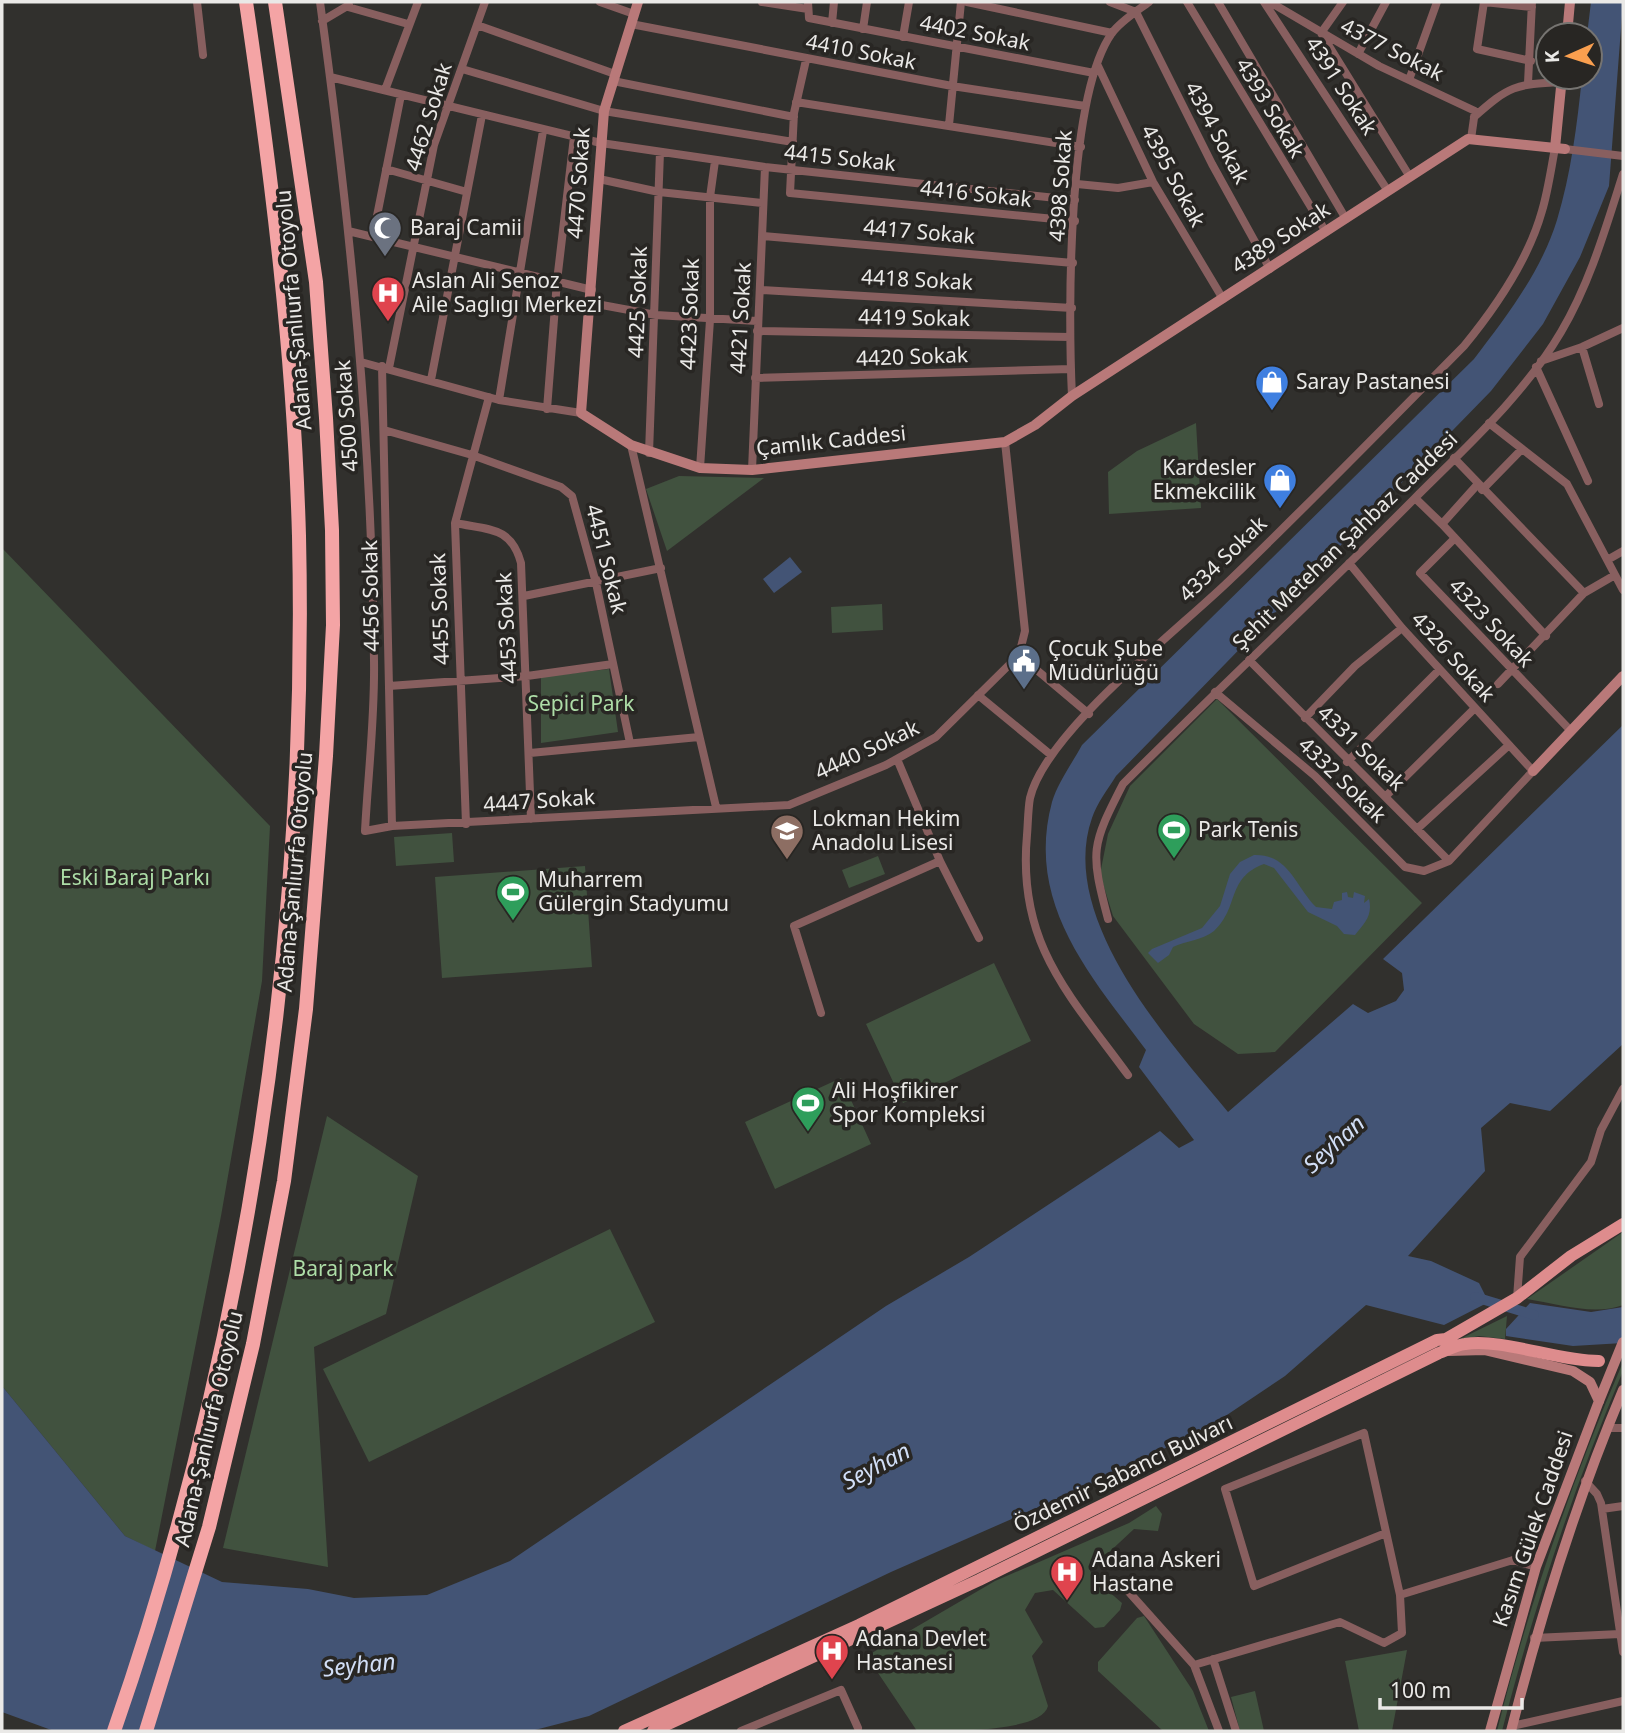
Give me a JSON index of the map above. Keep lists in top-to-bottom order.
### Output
{
  "streets": {
    "highway": ["Adana-Şanlıurfa Otoyolu"],
    "main road": [
      "4470 Sokak",
      "4389 Sokak",
      "Çamlık Caddesi",
      "4334 Sokak",
      "Özdemir Sabancı Bulvarı",
      "Kasım Gülek Caddesi"
    ],
    "street": [
      "4402 Sokak",
      "4377 Sokak",
      "4410 Sokak",
      "4391 Sokak",
      "4393 Sokak",
      "4462 Sokak",
      "4394 Sokak",
      "4415 Sokak",
      "4395 Sokak",
      "4398 Sokak",
      "4416 Sokak",
      "4417 Sokak",
      "4418 Sokak",
      "4425 Sokak",
      "4423 Sokak",
      "4421 Sokak",
      "4419 Sokak",
      "4420 Sokak",
      "4500 Sokak",
      "Şehit Metehan Şahbaz Caddesi",
      "4451 Sokak",
      "4456 Sokak",
      "4455 Sokak",
      "4323 Sokak",
      "4453 Sokak",
      "4326 Sokak",
      "4331 Sokak",
      "4440 Sokak",
      "4332 Sokak",
      "4447 Sokak"
    ]
  },
  "crossings": [
    ["4402 Sokak", "4395 Sokak"],
    ["4402 Sokak", "4398 Sokak"],
    ["4410 Sokak", "4470 Sokak"],
    ["4410 Sokak", "4398 Sokak"],
    ["4391 Sokak", "4389 Sokak"],
    ["4393 Sokak", "4389 Sokak"],
    ["4462 Sokak", "4415 Sokak"],
    ["4462 Sokak", "Çamlık Caddesi"],
    ["4462 Sokak", "4456 Sokak"],
    ["4394 Sokak", "4398 Sokak"],
    ["4394 Sokak", "4389 Sokak"],
    ["4415 Sokak", "4470 Sokak"],
    ["4415 Sokak", "4398 Sokak"],
    ["4415 Sokak", "4416 Sokak"],
    ["4415 Sokak", "4425 Sokak"],
    ["4415 Sokak", "4423 Sokak"],
    ["4415 Sokak", "4421 Sokak"],
    ["4415 Sokak", "4500 Sokak"],
    ["4395 Sokak", "4398 Sokak"],
    ["4395 Sokak", "4389 Sokak"],
    ["4470 Sokak", "Çamlık Caddesi"],
    ["4398 Sokak", "4416 Sokak"],
    ["4398 Sokak", "4417 Sokak"],
    ["4398 Sokak", "4389 Sokak"],
    ["4398 Sokak", "4418 Sokak"],
    ["4398 Sokak", "4419 Sokak"],
    ["4398 Sokak", "4420 Sokak"],
    ["4417 Sokak", "4421 Sokak"],
    ["4389 Sokak", "Çamlık Caddesi"],
    ["4418 Sokak", "4421 Sokak"],
    ["4425 Sokak", "Çamlık Caddesi"],
    ["4423 Sokak", "Çamlık Caddesi"],
    ["4421 Sokak", "4419 Sokak"],
    ["4421 Sokak", "4420 Sokak"],
    ["4421 Sokak", "Çamlık Caddesi"],
    ["4500 Sokak", "Çamlık Caddesi"],
    ["4500 Sokak", "4447 Sokak"],
    ["Çamlık Caddesi", "4456 Sokak"],
    ["Çamlık Caddesi", "4455 Sokak"],
    ["Şehit Metehan Şahbaz Caddesi", "4326 Sokak"],
    ["Şehit Metehan Şahbaz Caddesi", "4331 Sokak"],
    ["Şehit Metehan Şahbaz Caddesi", "4332 Sokak"],
    ["4451 Sokak", "4456 Sokak"],
    ["4451 Sokak", "4455 Sokak"],
    ["4456 Sokak", "4447 Sokak"],
    ["4455 Sokak", "4453 Sokak"],
    ["4455 Sokak", "4447 Sokak"],
    ["4453 Sokak", "4447 Sokak"],
    ["4331 Sokak", "4332 Sokak"],
    ["4440 Sokak", "4447 Sokak"]
  ],
  "water": ["Seyhan"],
  "parks": ["Sepici Park", "Eski Baraj Parkı", "Baraj park"],
  "places": {
    "mosque": ["Baraj Camii"],
    "hospital": ["Aslan Ali Senoz Aile Saglıgı Merkezi", "Adana Askeri Hastane", "Adana Devlet Hastanesi"],
    "shop": ["Saray Pastanesi", "Kardesler Ekmekcilik"],
    "public building": ["Çocuk Şube Müdürlüğü"],
    "sports": ["Park Tenis", "Muharrem Gülergin Stadyumu", "Ali Hoşfikirer Spor Kompleksi"],
    "school or university": ["Lokman Hekim Anadolu Lisesi"]
  },
  "scale_bar": "100 m",
  "north": "left"
}
